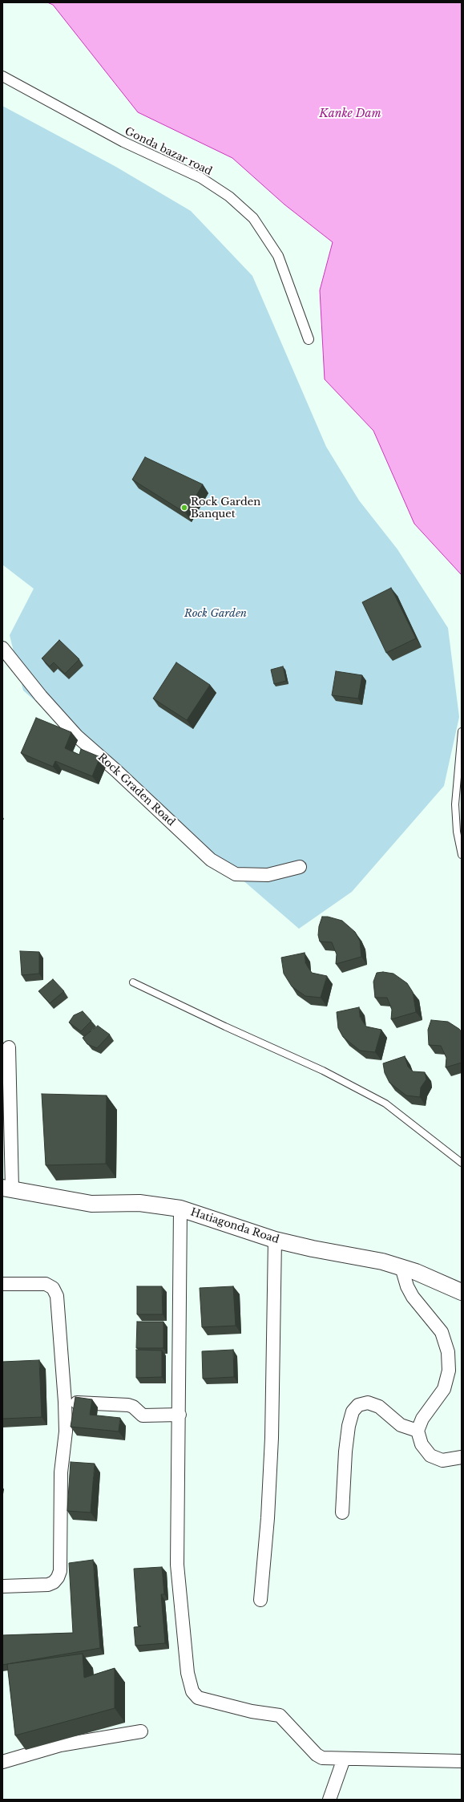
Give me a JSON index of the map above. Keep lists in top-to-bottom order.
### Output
{
  "streets": {
    "street": ["Gonda bazar road", "Rock Graden Road", "Hatiagonda Road"]
  },
  "water": ["Kanke Dam"],
  "parks": ["Rock Garden"],
  "places": ["Rock Garden Banquet"]
}
